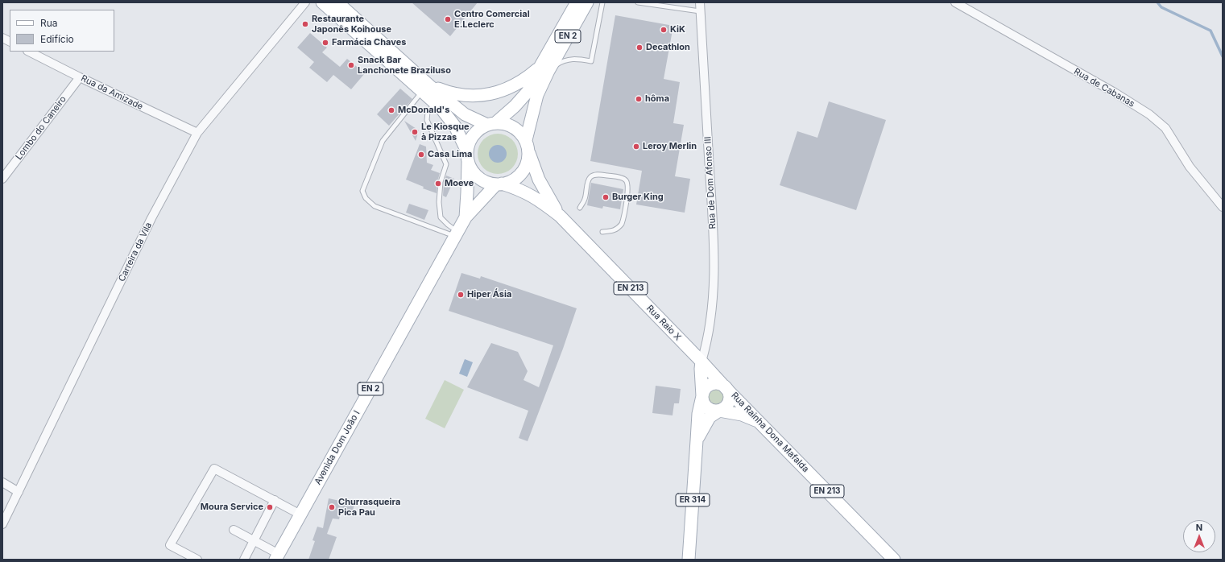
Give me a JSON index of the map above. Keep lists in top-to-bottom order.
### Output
{
  "streets": {
    "main road": [
      "EN 2",
      "EN 213",
      "Rua Raio X",
      "Rua Rainha Dona Mafalda",
      "Avenida Dom João I",
      "ER 314"
    ],
    "street": [
      "Rua de Cabanas",
      "Rua da Amizade",
      "Lombo do Caneiro",
      "Rua de Dom Afonso III",
      "Carreira da Vila"
    ]
  },
  "crossings": [
    ["EN 2", "Rua Raio X"],
    ["EN 2", "Avenida Dom João I"],
    ["Rua da Amizade", "Lombo do Caneiro"],
    ["Rua da Amizade", "Carreira da Vila"],
    ["Rua de Dom Afonso III", "EN 213"],
    ["Rua de Dom Afonso III", "Rua Raio X"],
    ["EN 213", "Rua Raio X"],
    ["EN 213", "Rua Rainha Dona Mafalda"],
    ["EN 213", "ER 314"],
    ["Rua Raio X", "Rua Rainha Dona Mafalda"],
    ["Rua Raio X", "Avenida Dom João I"],
    ["Rua Raio X", "ER 314"],
    ["Rua Rainha Dona Mafalda", "ER 314"]
  ],
  "places": [
    "Centro Comercial E.Leclerc",
    "Restaurante Japonês Koihouse",
    "KiK",
    "Farmácia Chaves",
    "Decathlon",
    "Snack Bar Lanchonete Braziluso",
    "hôma",
    "McDonald's",
    "Le Kiosque à Pizzas",
    "Leroy Merlin",
    "Casa Lima",
    "Moeve",
    "Burger King",
    "Hiper Ásia",
    "Moura Service",
    "Churrasqueira Pica Pau"
  ],
  "legend": ["Rua", "Edifício"],
  "north": "top"
}
